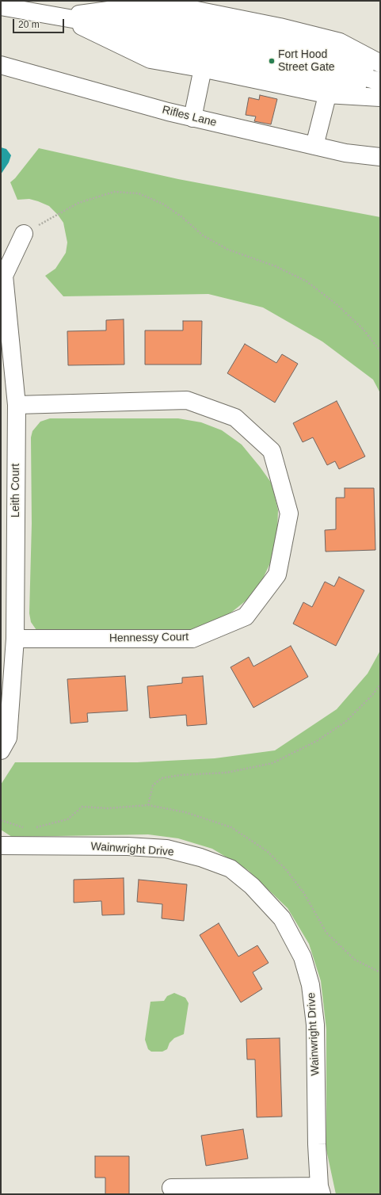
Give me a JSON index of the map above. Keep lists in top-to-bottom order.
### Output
{
  "streets": {
    "street": [
      "Rifles Lane",
      "Leith Court",
      "Hennessy Court",
      "Wainwright Drive"
    ]
  },
  "crossings": [
    ["Leith Court", "Hennessy Court"]
  ],
  "places": ["Fort Hood Street Gate"],
  "scale_bar": "20 m"
}
